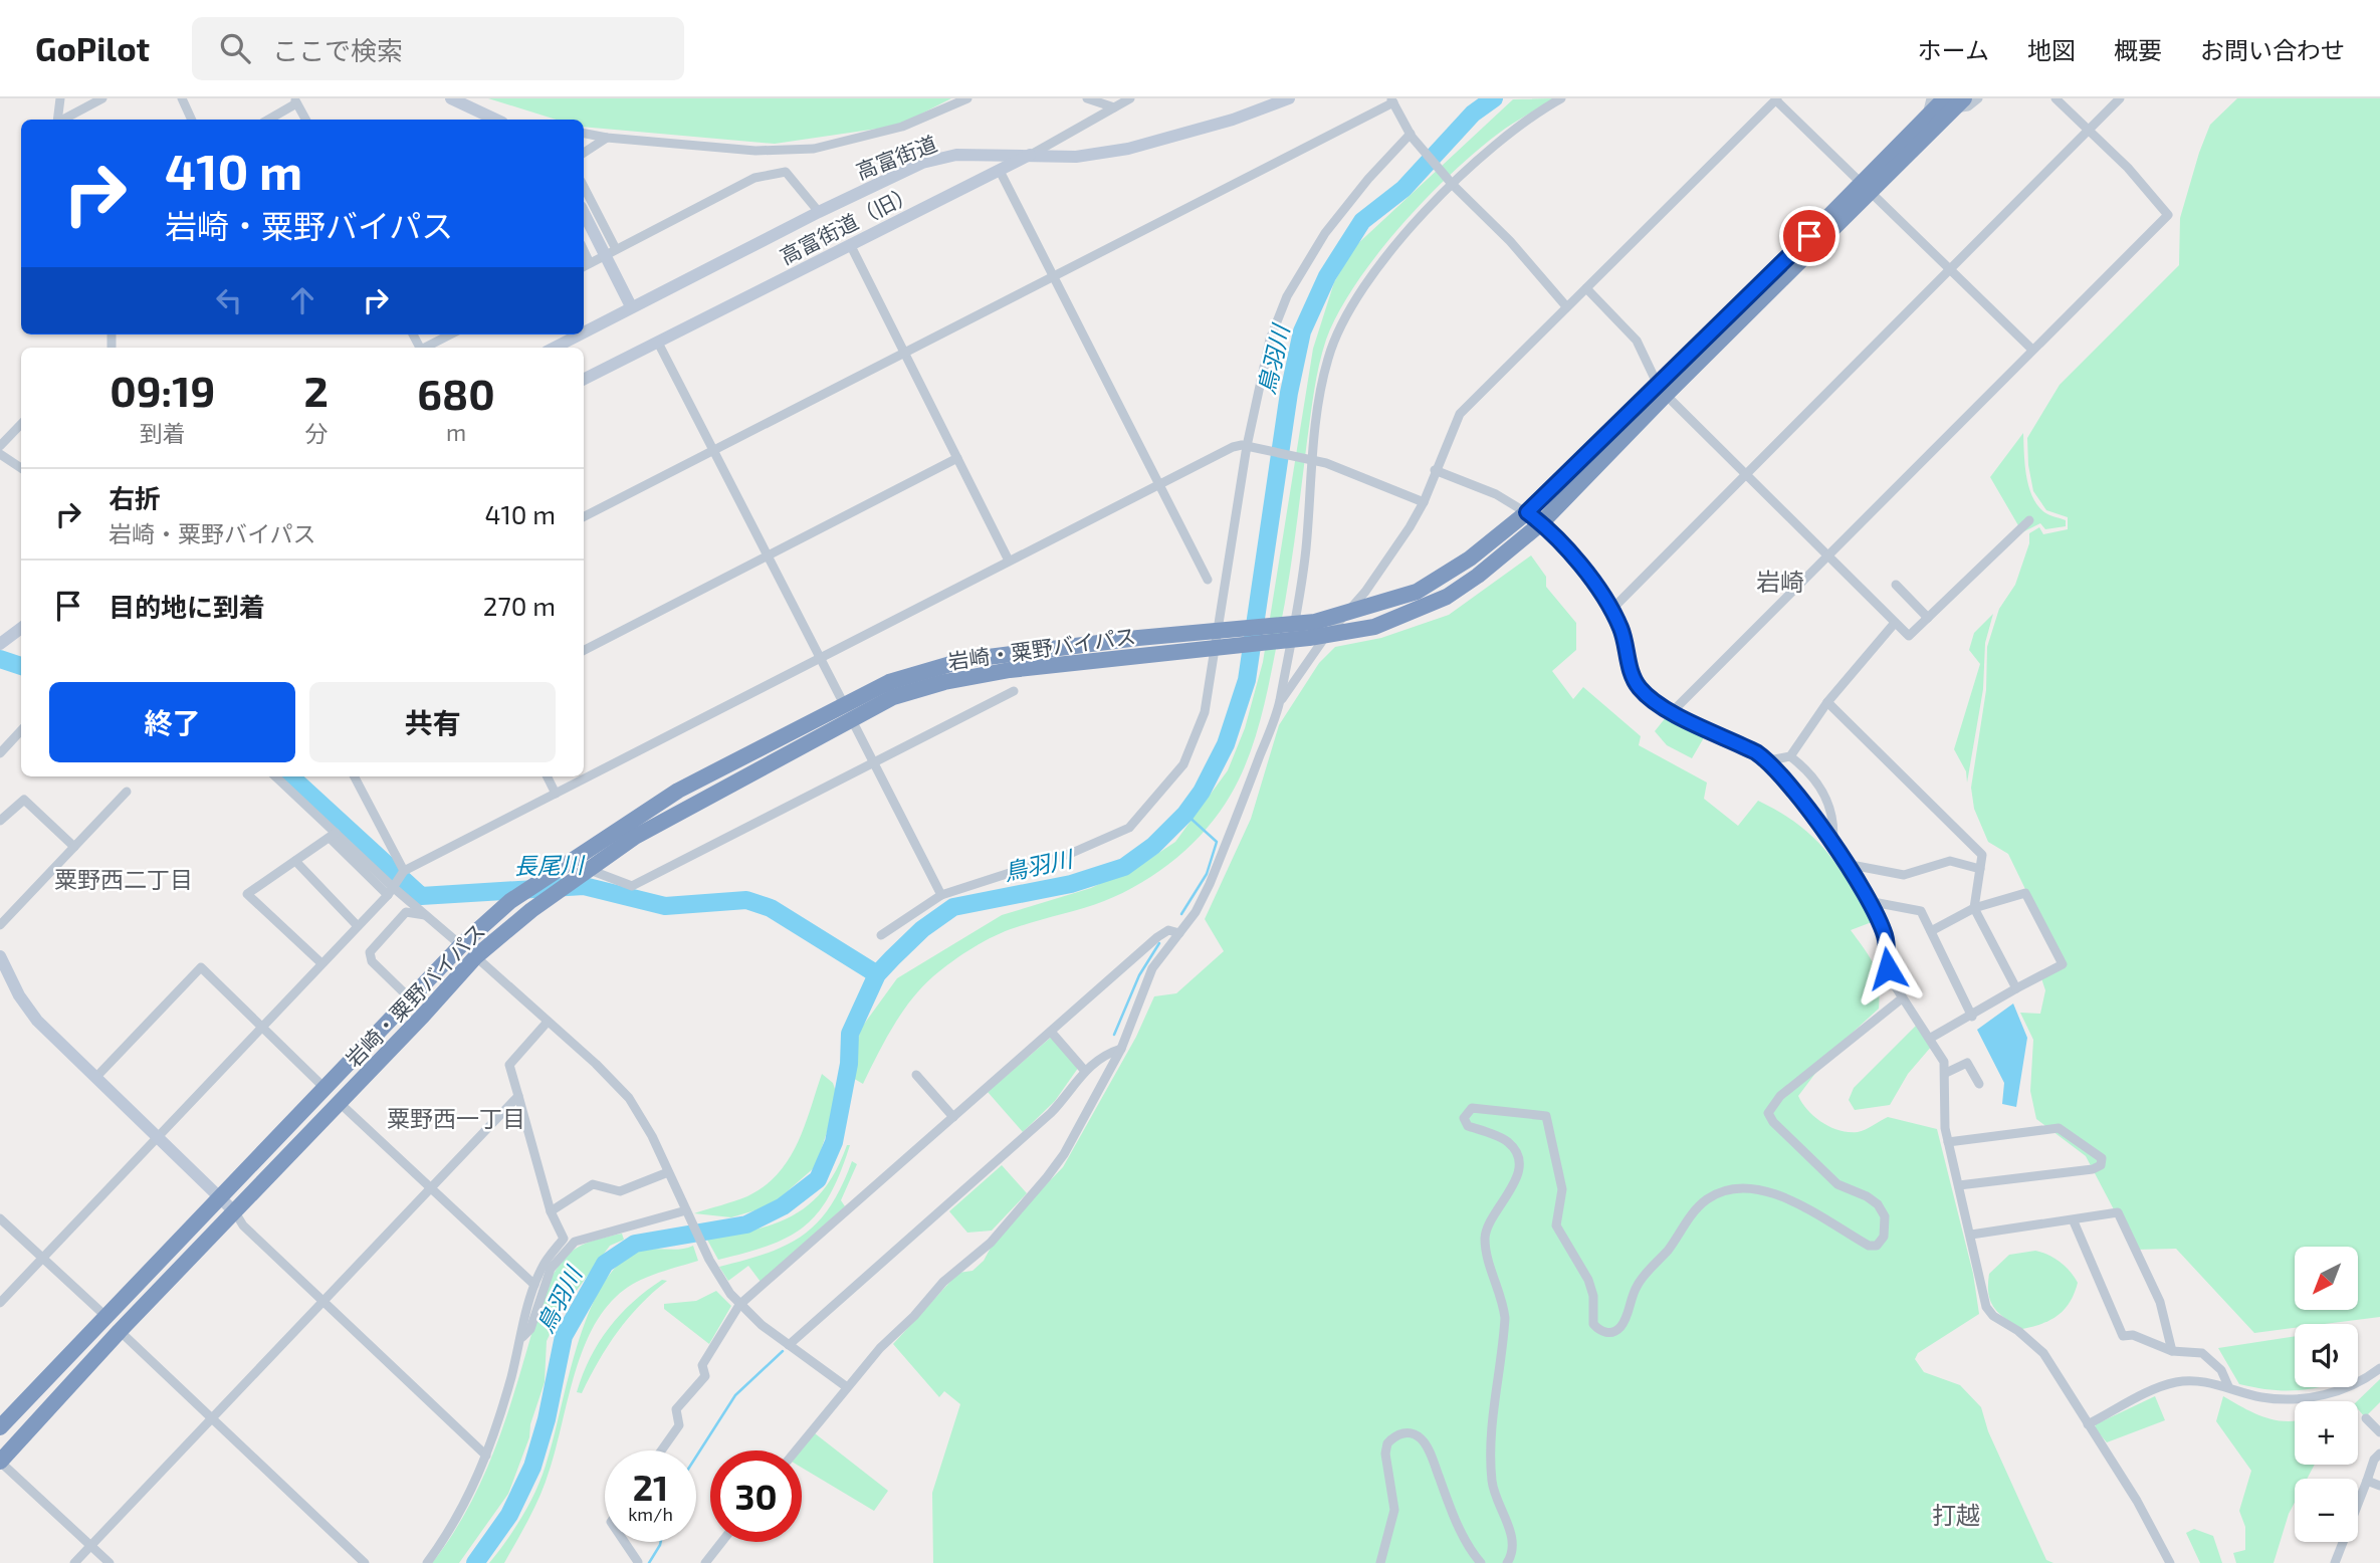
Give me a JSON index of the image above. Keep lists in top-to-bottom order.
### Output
{
  "streets": {
    "highway": ["岩崎・粟野バイパス"],
    "street": ["高富街道", "高富街道（旧）"]
  },
  "crossings": [
    ["高富街道", "高富街道（旧）"]
  ],
  "districts": [
    "岩崎",
    "粟野西二丁目",
    "粟野西一丁目",
    "打越"
  ],
  "water": ["鳥羽川", "長尾川"],
  "north": "bottom left",
  "page": {
    "header": "GoPilot",
    "search": "ここで検索",
    "nav": [
      "ホーム",
      "地図",
      "概要",
      "お問い合わせ"
    ],
    "turn": ["410 m", "岩崎・粟野バイパス"],
    "eta": [
      "09:19",
      "到着",
      "2",
      "分",
      "680",
      "m"
    ],
    "list": [
      {
        "name": "右折",
        "note": "岩崎・粟野バイパス",
        "value": "410 m"
      },
      {
        "name": "目的地に到着",
        "value": "270 m"
      }
    ],
    "buttons": ["終了", "共有"],
    "map_buttons": ["+", "−"],
    "speed": "21 km/h",
    "limit": "30"
  }
}
